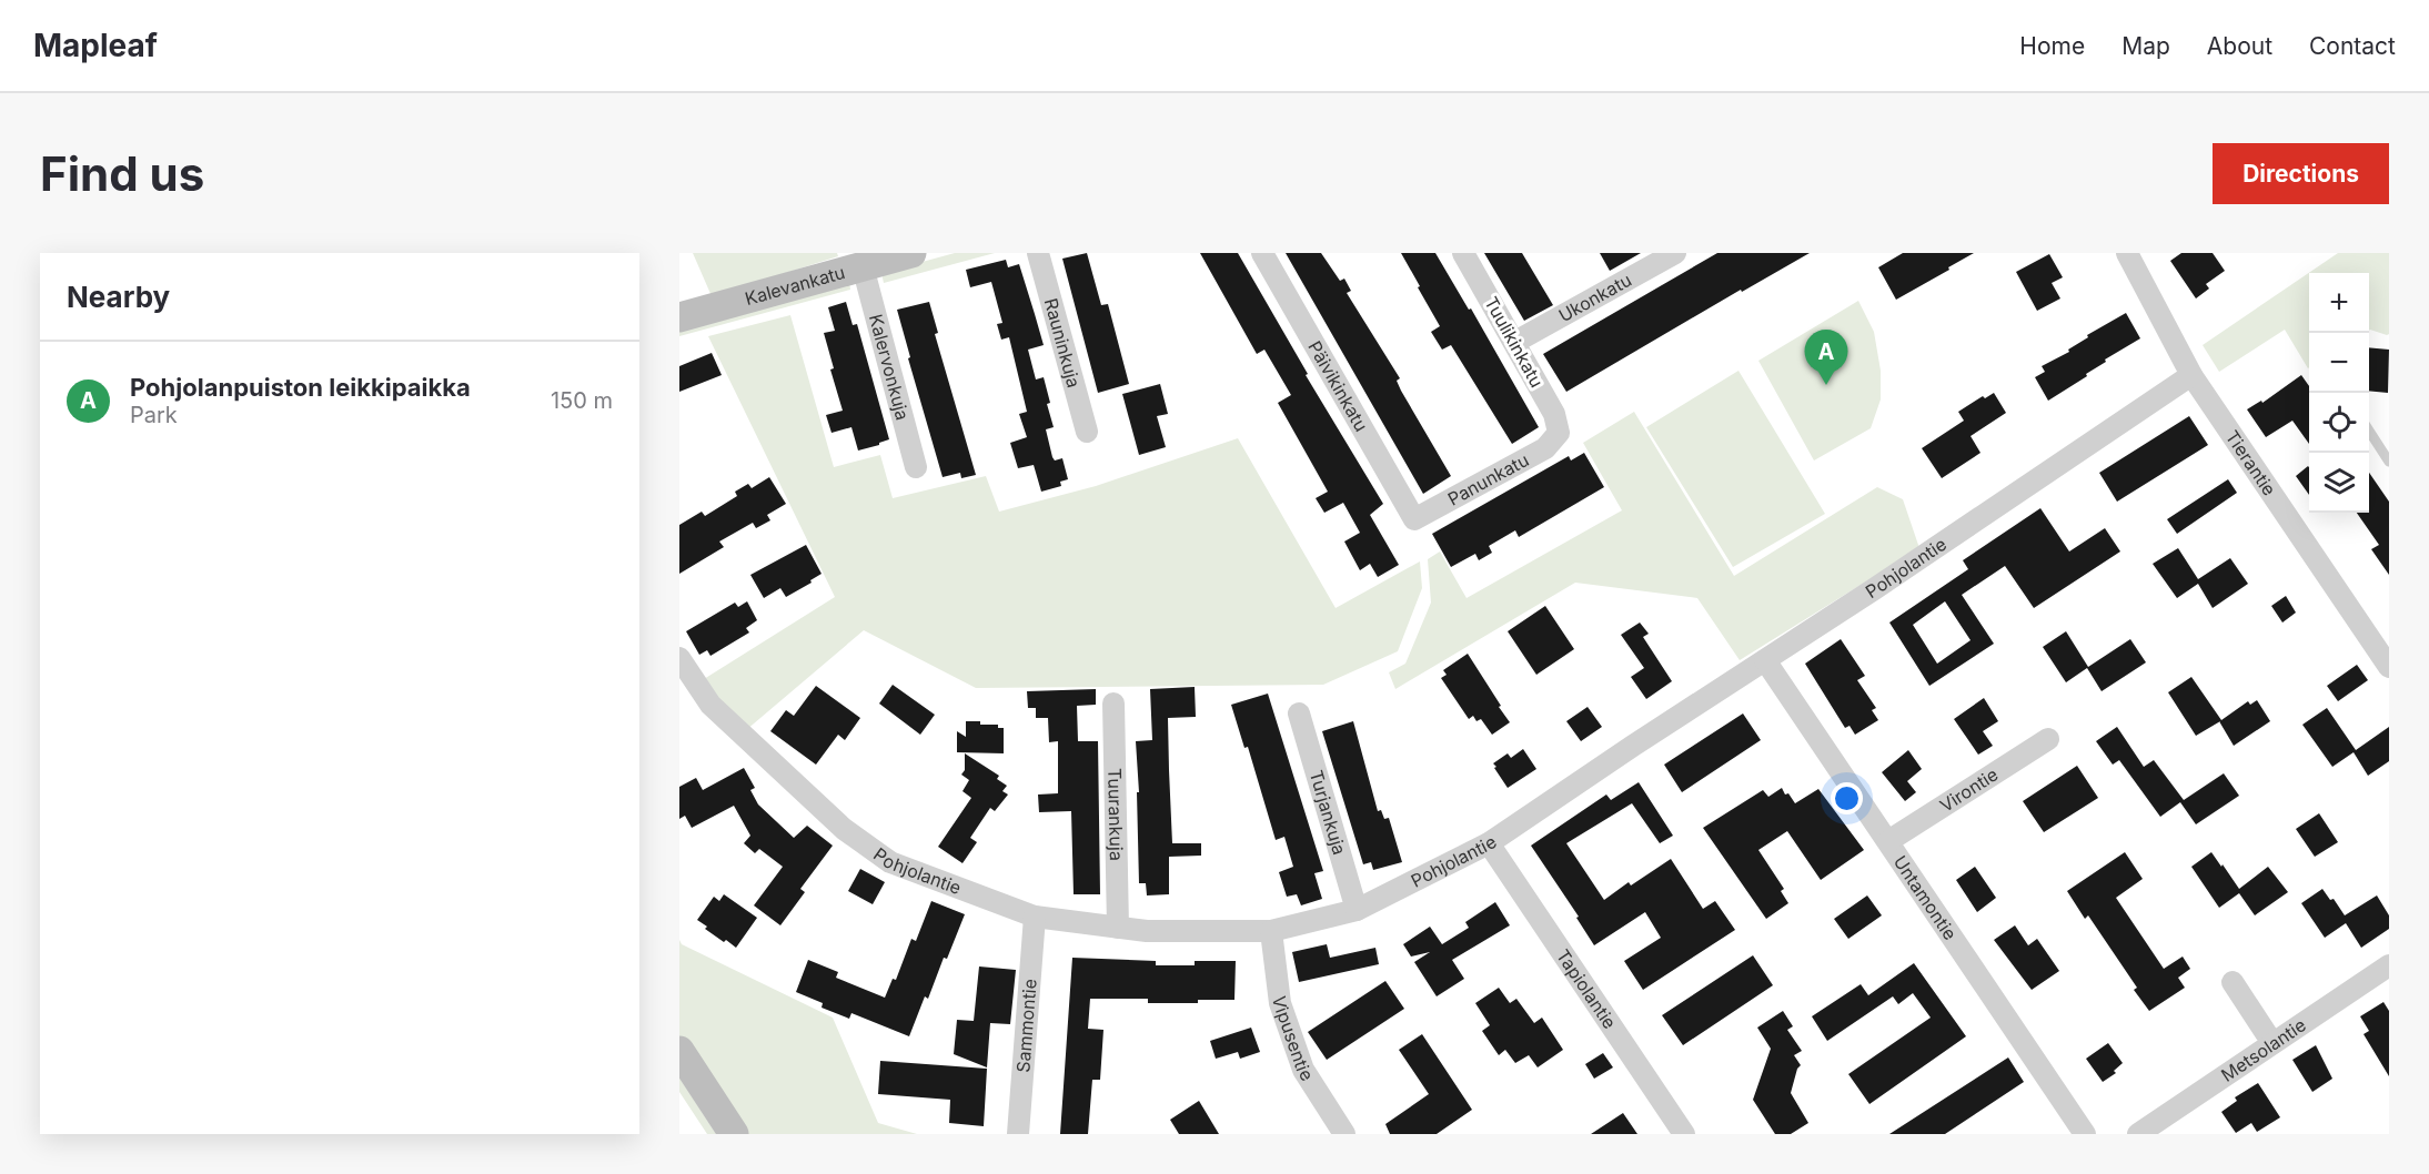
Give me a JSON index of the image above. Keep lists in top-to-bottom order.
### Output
{
  "streets": {
    "street": [
      "Kalevankatu",
      "Ukonkatu",
      "Tuulikinkatu",
      "Rauninkuja",
      "Kalervonkuja",
      "Päivikinkatu",
      "Tierantie",
      "Panunkatu",
      "Pohjolantie",
      "Virontie",
      "Turjankuja",
      "Tuurankuja",
      "Untamontie",
      "Tapiolantie",
      "Sammontie",
      "Vipusentie",
      "Metsolantie"
    ]
  },
  "crossings": [
    ["Kalevankatu", "Kalervonkuja"],
    ["Ukonkatu", "Tuulikinkatu"],
    ["Tuulikinkatu", "Panunkatu"],
    ["Päivikinkatu", "Panunkatu"],
    ["Tierantie", "Pohjolantie"],
    ["Pohjolantie", "Turjankuja"],
    ["Pohjolantie", "Tuurankuja"],
    ["Pohjolantie", "Untamontie"],
    ["Pohjolantie", "Tapiolantie"],
    ["Pohjolantie", "Sammontie"],
    ["Pohjolantie", "Vipusentie"],
    ["Virontie", "Untamontie"]
  ],
  "page": {
    "header": "Mapleaf",
    "nav": [
      "Home",
      "Map",
      "About",
      "Contact"
    ],
    "buttons": "Directions",
    "title": "Find us",
    "heading": "Nearby",
    "map_buttons": ["+", "−"],
    "pins": "A",
    "list": [
      {
        "mark": "A",
        "name": "Pohjolanpuiston leikkipaikka",
        "note": "Park",
        "value": "150 m"
      }
    ]
  }
}
